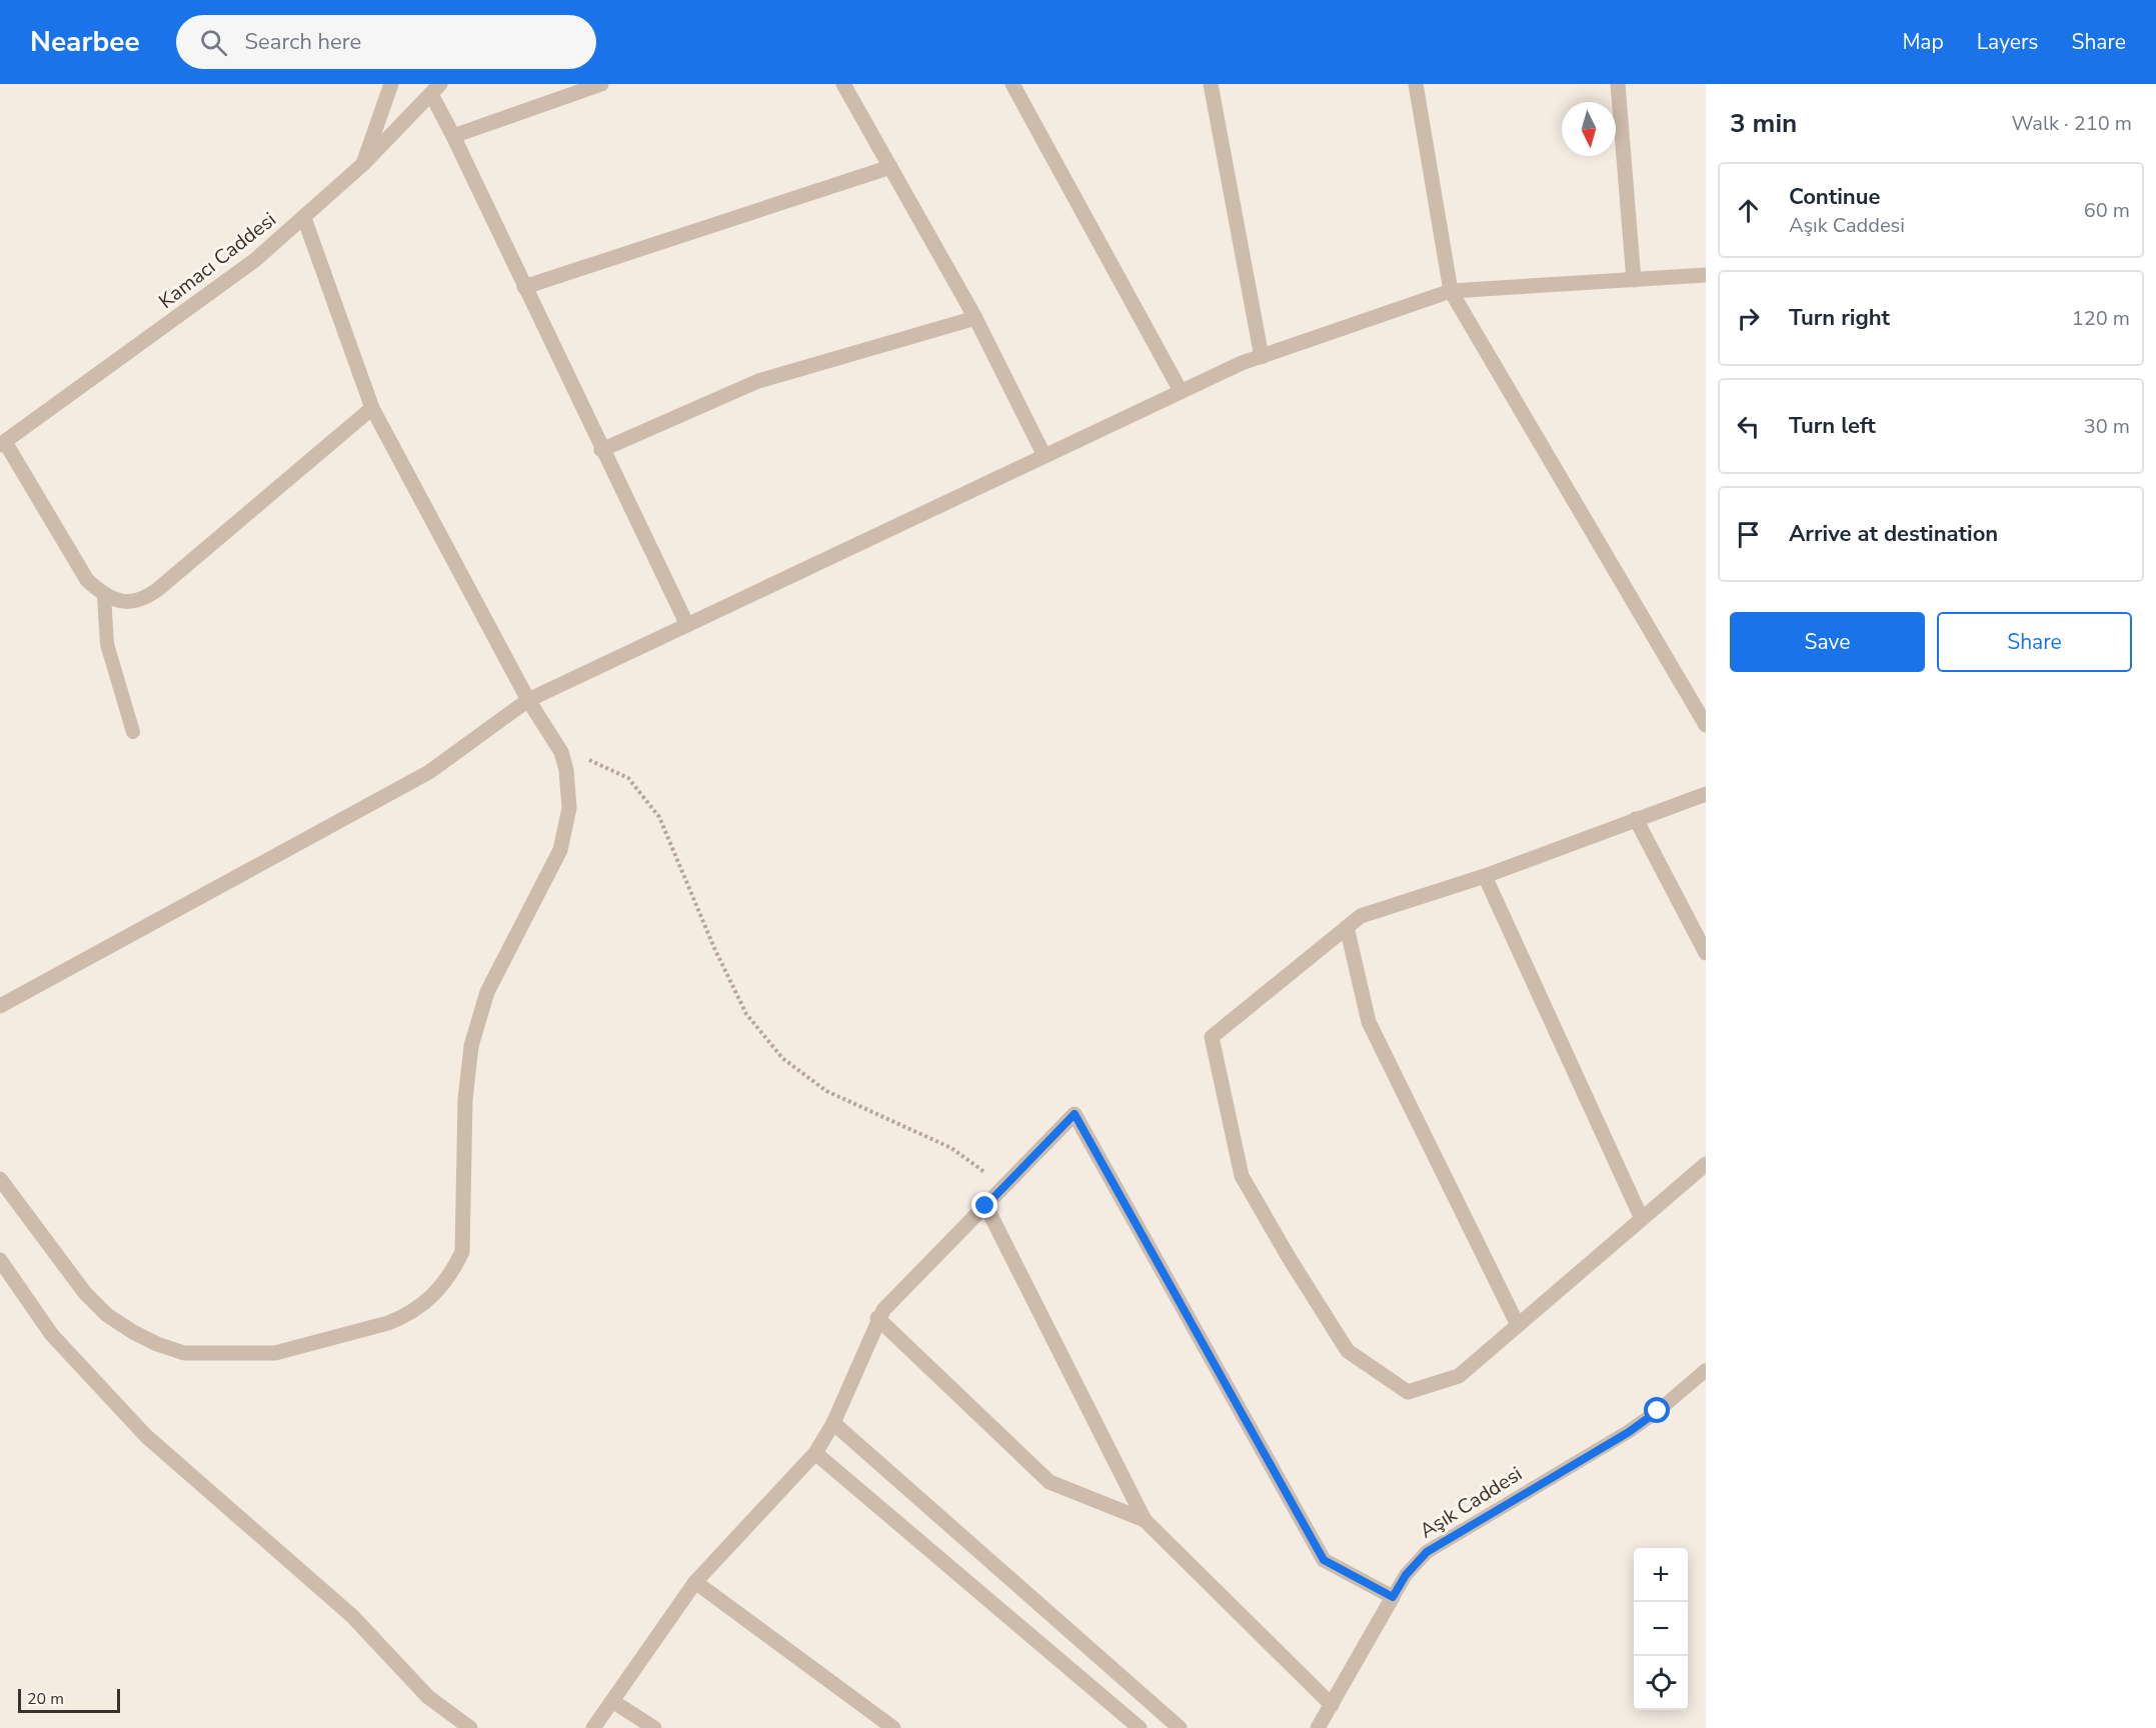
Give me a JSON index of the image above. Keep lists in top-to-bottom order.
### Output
{
  "streets": {
    "street": ["Kamacı Caddesi", "Aşık Caddesi"]
  },
  "scale_bar": "20 m",
  "north": "bottom",
  "page": {
    "header": "Nearbee",
    "search": "Search here",
    "nav": ["Map", "Layers", "Share"],
    "heading": ["3 min", "Walk · 210 m"],
    "list": [
      ["Continue", "Aşık Caddesi", "60 m"],
      ["Turn right", "120 m"],
      ["Turn left", "30 m"],
      "Arrive at destination"
    ],
    "buttons": ["Save", "Share"],
    "map_buttons": ["+", "−"],
    "scale": "20 m"
  }
}
